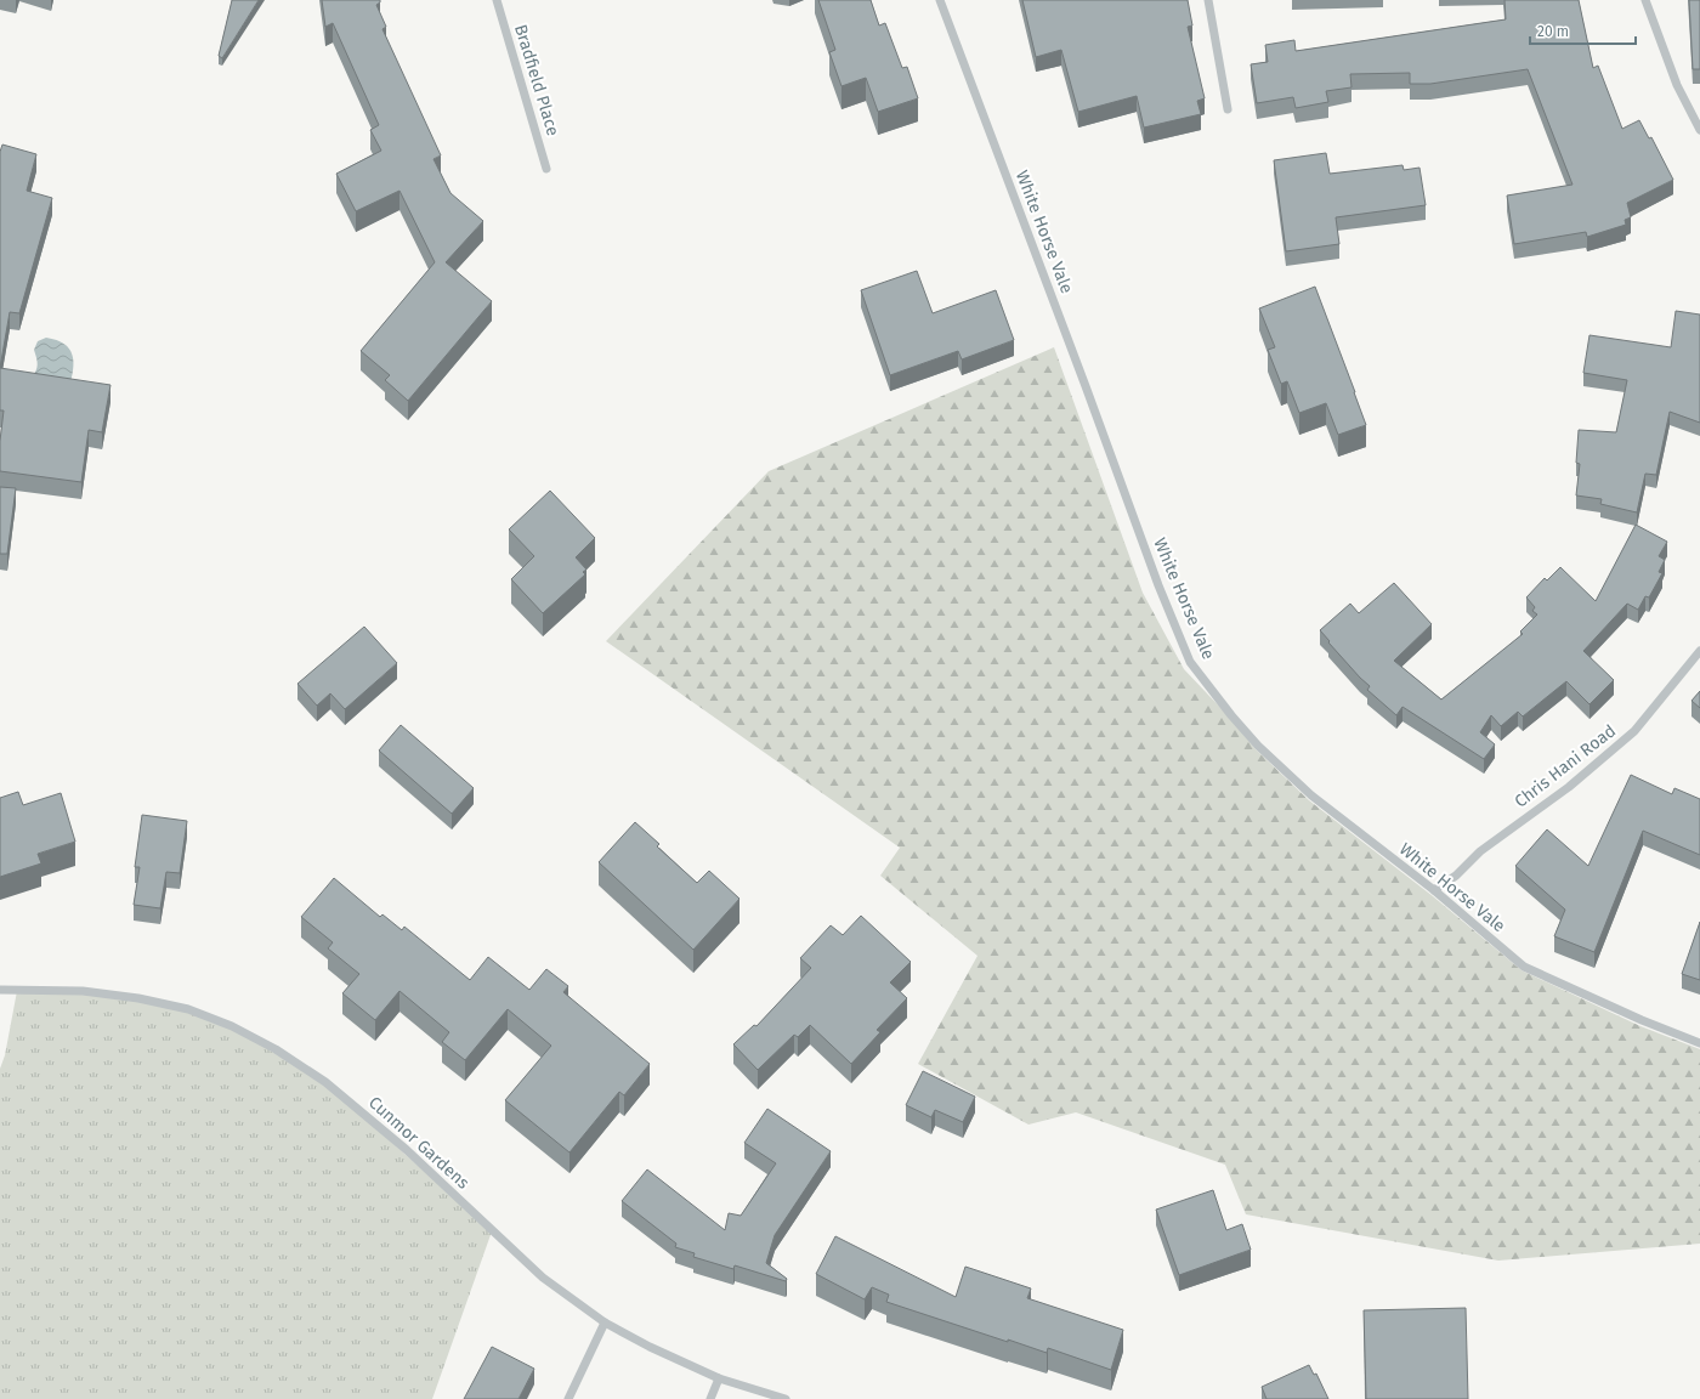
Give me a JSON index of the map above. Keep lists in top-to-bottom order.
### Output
{
  "streets": {
    "street": [
      "Bradfield Place",
      "White Horse Vale",
      "Chris Hani Road",
      "Cunmor Gardens"
    ]
  },
  "crossings": [
    ["White Horse Vale", "Chris Hani Road"]
  ],
  "scale_bar": "20 m"
}
